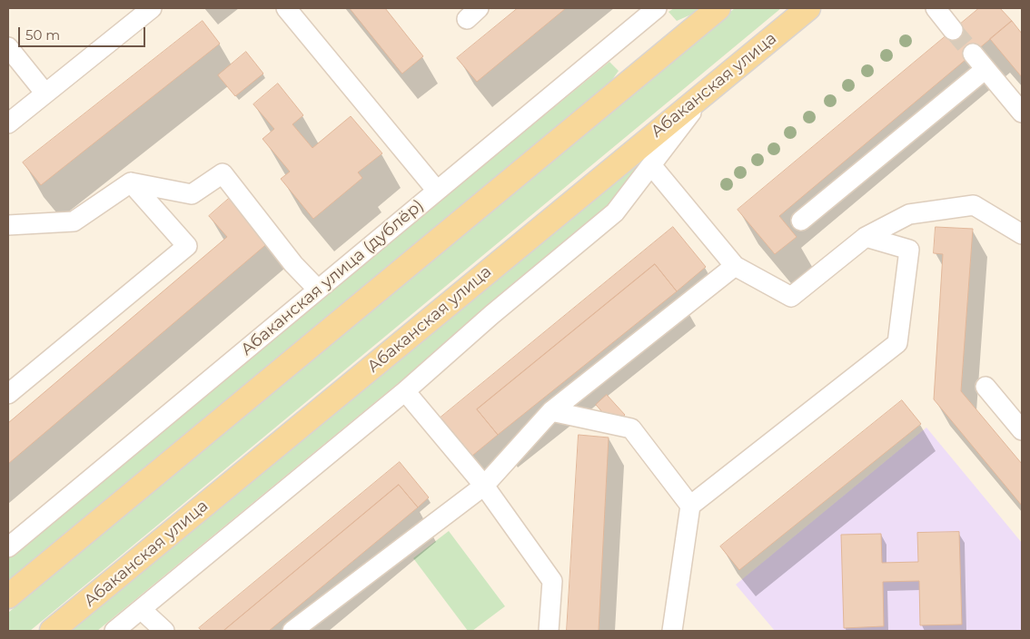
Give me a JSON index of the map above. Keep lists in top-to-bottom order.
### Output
{
  "streets": {
    "main road": ["Абаканская улица"],
    "street": ["Абаканская улица (дублёр)"]
  },
  "scale_bar": "50 m"
}
